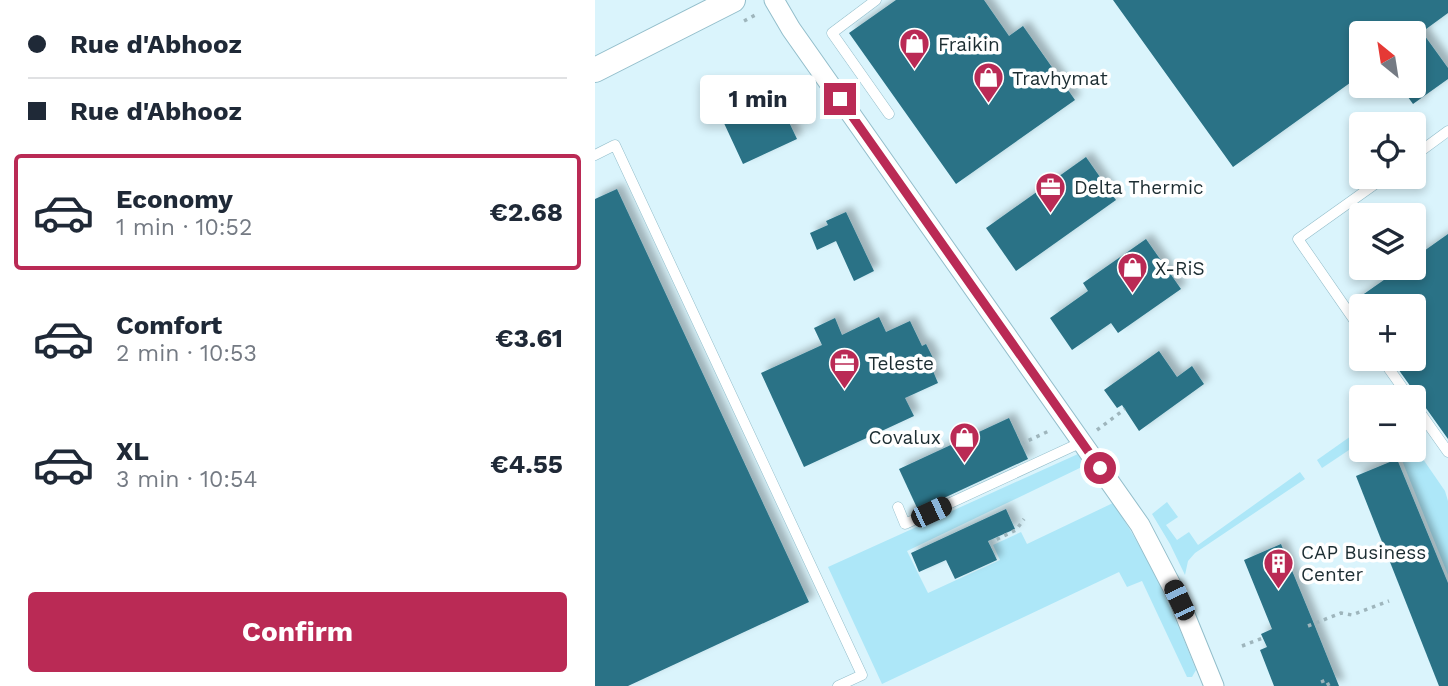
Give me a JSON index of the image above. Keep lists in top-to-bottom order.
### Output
{
  "places": {
    "shop": [
      "Fraikin",
      "Travhymat",
      "X-RiS",
      "Covalux"
    ],
    "office": ["Delta Thermic", "Teleste"],
    "building": ["CAP Business Center"]
  },
  "north": "top left",
  "page": {
    "banner": ["Rue d'Abhooz", "Rue d'Abhooz"],
    "map_buttons": ["+", "−"],
    "bubble": "1 min",
    "list": [
      {
        "name": "Economy",
        "note": "1 min · 10:52",
        "value": "€2.68"
      },
      {
        "name": "Comfort",
        "note": "2 min · 10:53",
        "value": "€3.61"
      },
      {
        "name": "XL",
        "note": "3 min · 10:54",
        "value": "€4.55"
      }
    ],
    "buttons": "Confirm"
  }
}
